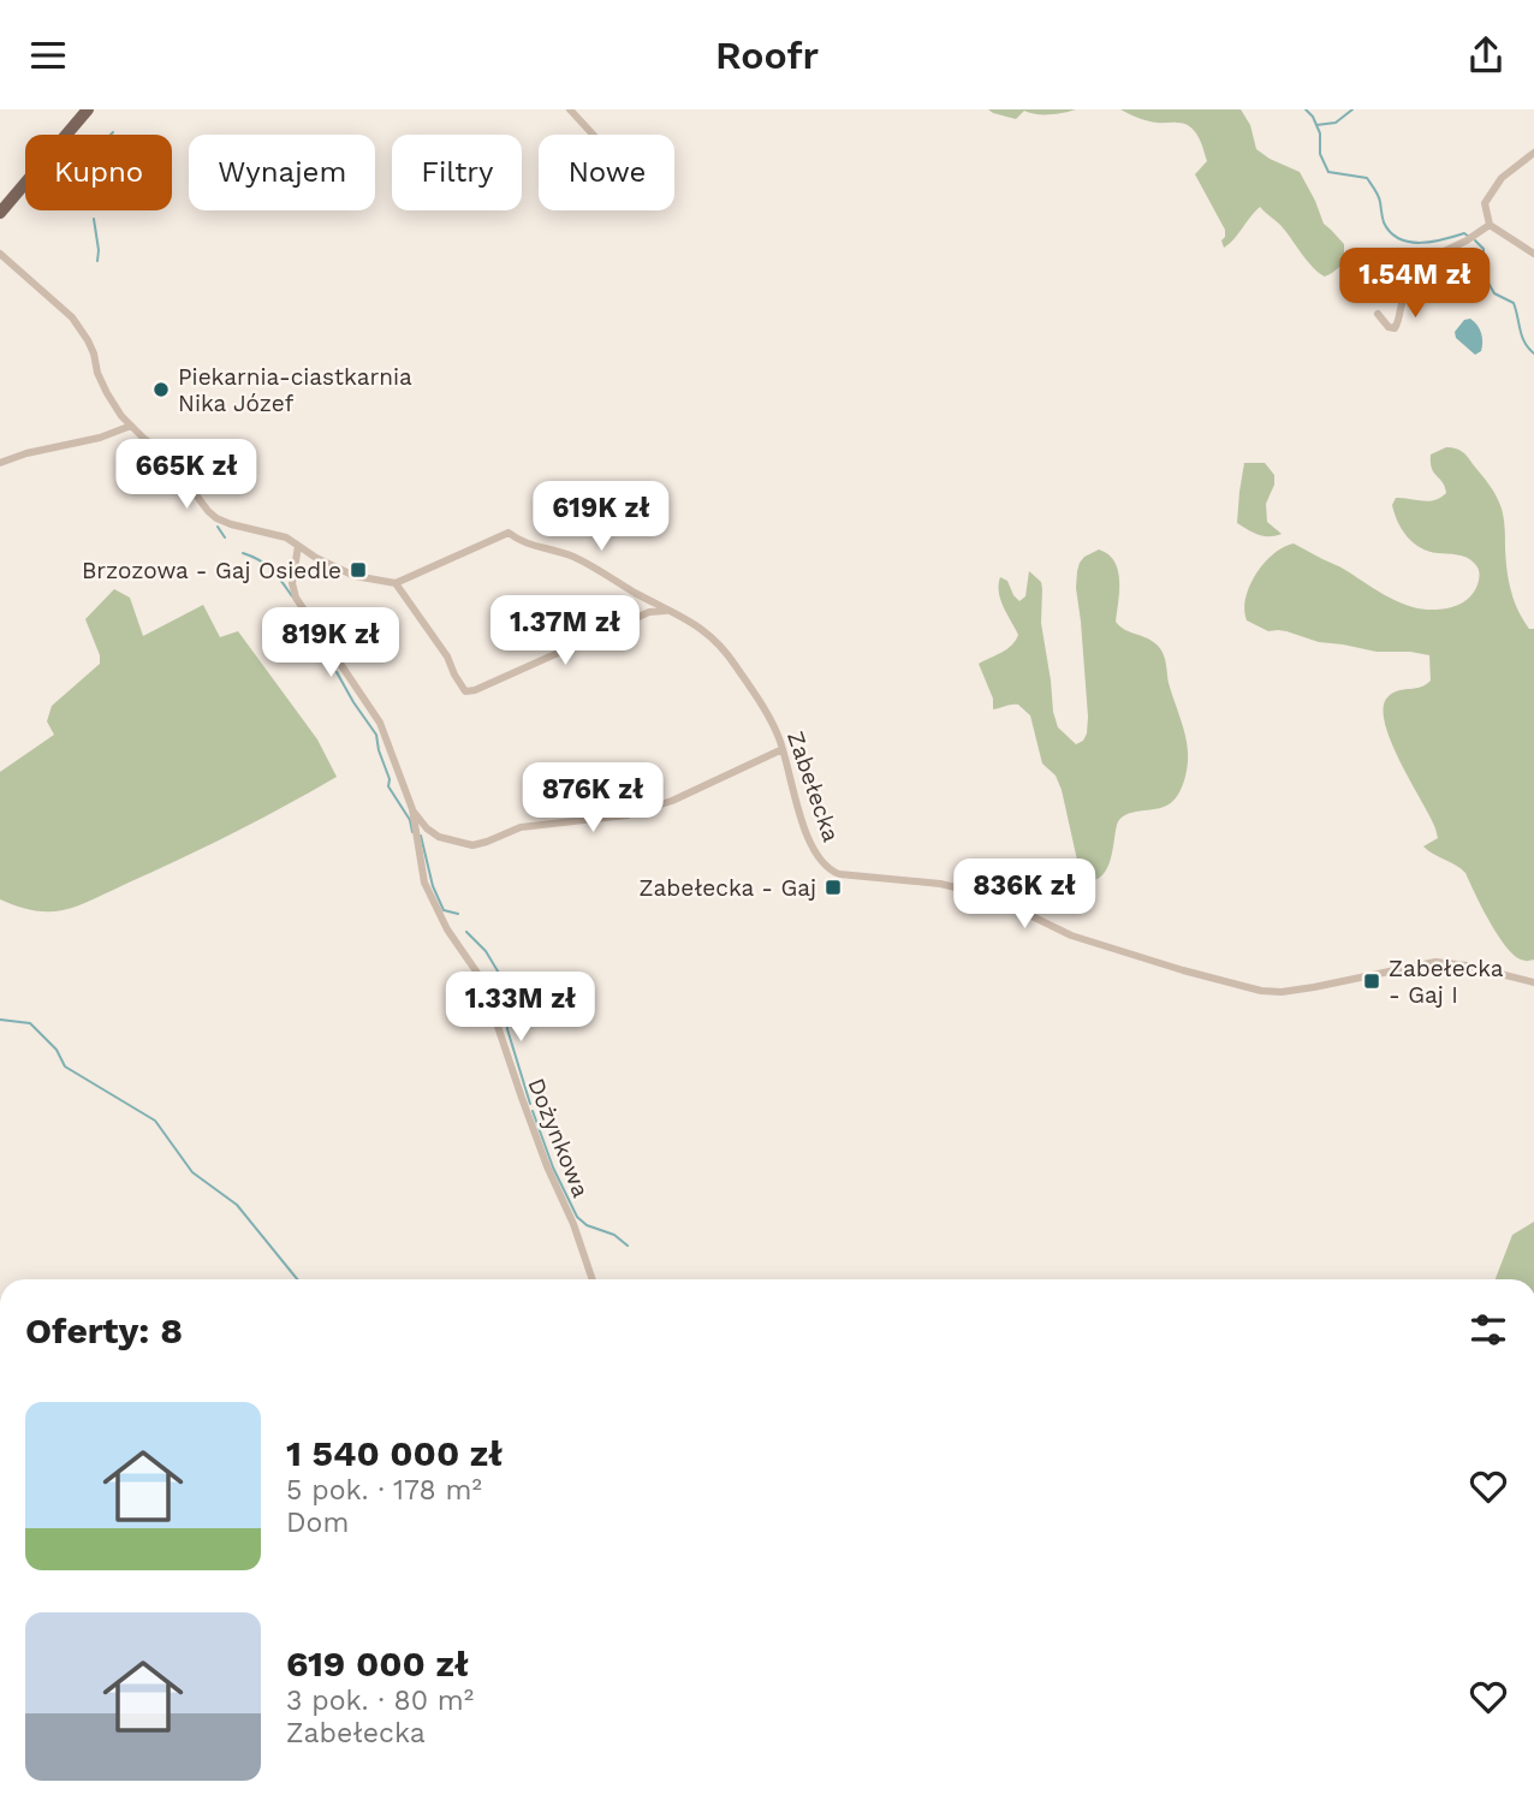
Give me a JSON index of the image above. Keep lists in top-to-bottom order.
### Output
{
  "streets": {
    "street": ["Zabełecka", "Dożynkowa"]
  },
  "places": {
    "other": ["Piekarnia-ciastkarnia Nika Józef"],
    "transit": ["Brzozowa - Gaj Osiedle", "Zabełecka - Gaj", "Zabełecka - Gaj I"]
  },
  "page": {
    "header": "Roofr",
    "chip": [
      "Kupno",
      "Wynajem",
      "Filtry",
      "Nowe"
    ],
    "price": [
      "1.54M zł",
      "665K zł",
      "619K zł",
      "1.37M zł",
      "819K zł",
      "876K zł",
      "836K zł",
      "1.33M zł"
    ],
    "heading": "Oferty: 8",
    "list": [
      {
        "name": "1 540 000 zł",
        "note": "5 pok. · 178 m² · Dom"
      },
      {
        "name": "619 000 zł",
        "note": "3 pok. · 80 m² · Zabełecka"
      }
    ]
  }
}
